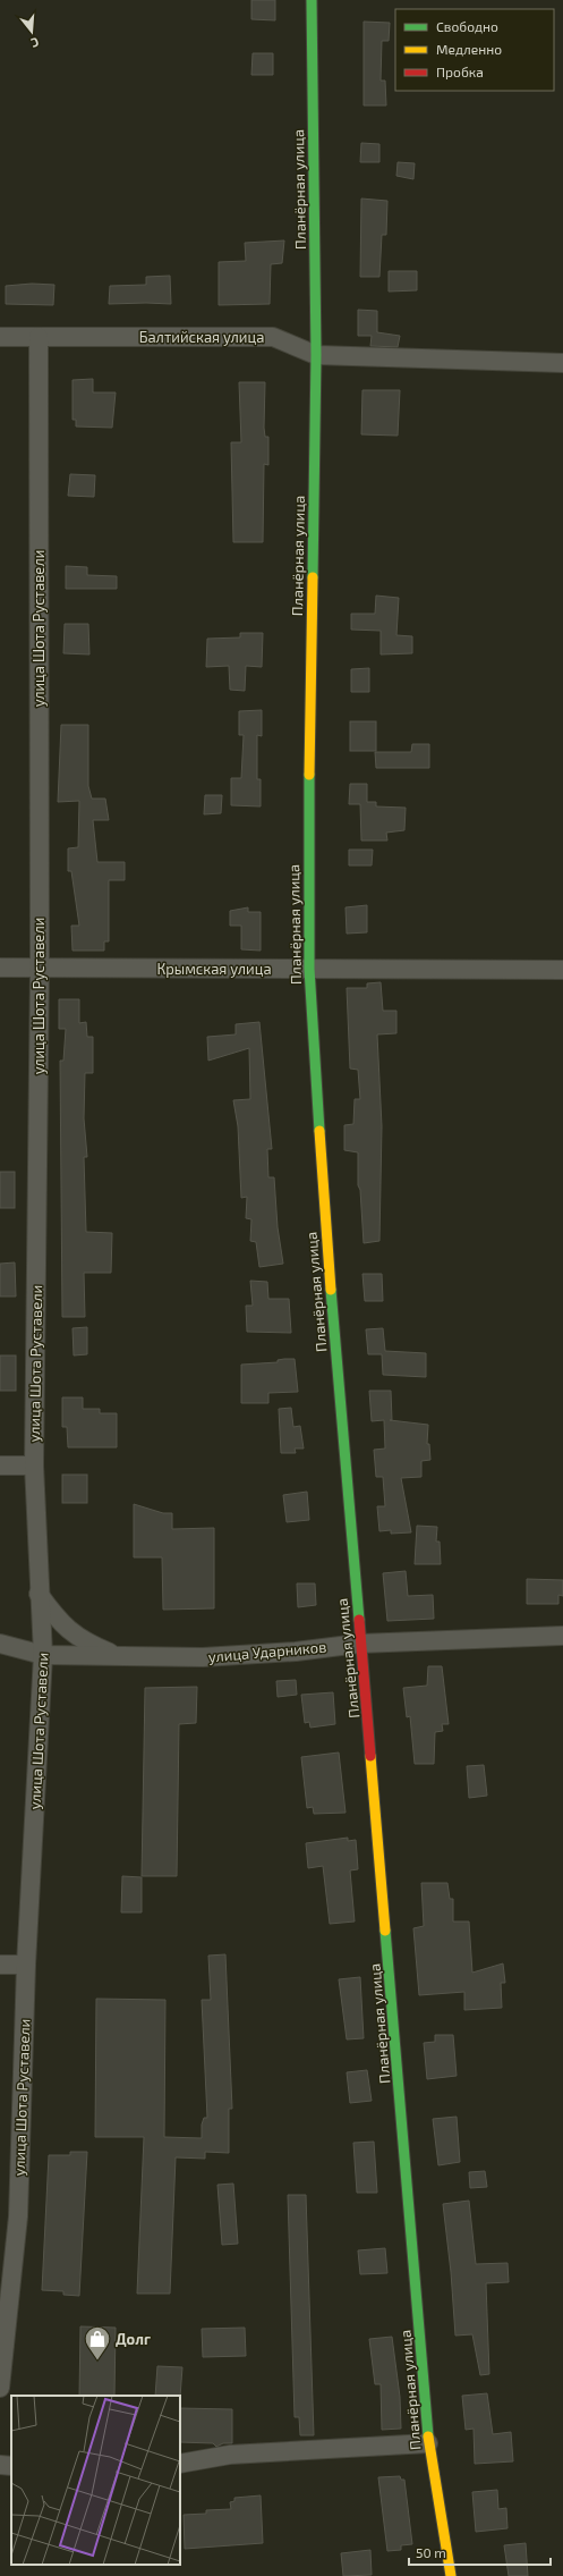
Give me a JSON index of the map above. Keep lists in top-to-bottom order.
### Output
{
  "streets": {
    "street": [
      "Планёрная улица",
      "Балтийская улица",
      "улица Шота Руставели",
      "Крымская улица",
      "улица Ударников"
    ]
  },
  "crossings": [
    ["Планёрная улица", "Балтийская улица"],
    ["Планёрная улица", "Крымская улица"],
    ["Планёрная улица", "улица Ударников"],
    ["Балтийская улица", "улица Шота Руставели"],
    ["улица Шота Руставели", "Крымская улица"],
    ["улица Шота Руставели", "улица Ударников"]
  ],
  "places": {
    "shop": ["Долг"]
  },
  "legend": ["Свободно", "Медленно", "Пробка"],
  "scale_bar": "50 m",
  "north": "bottom"
}
